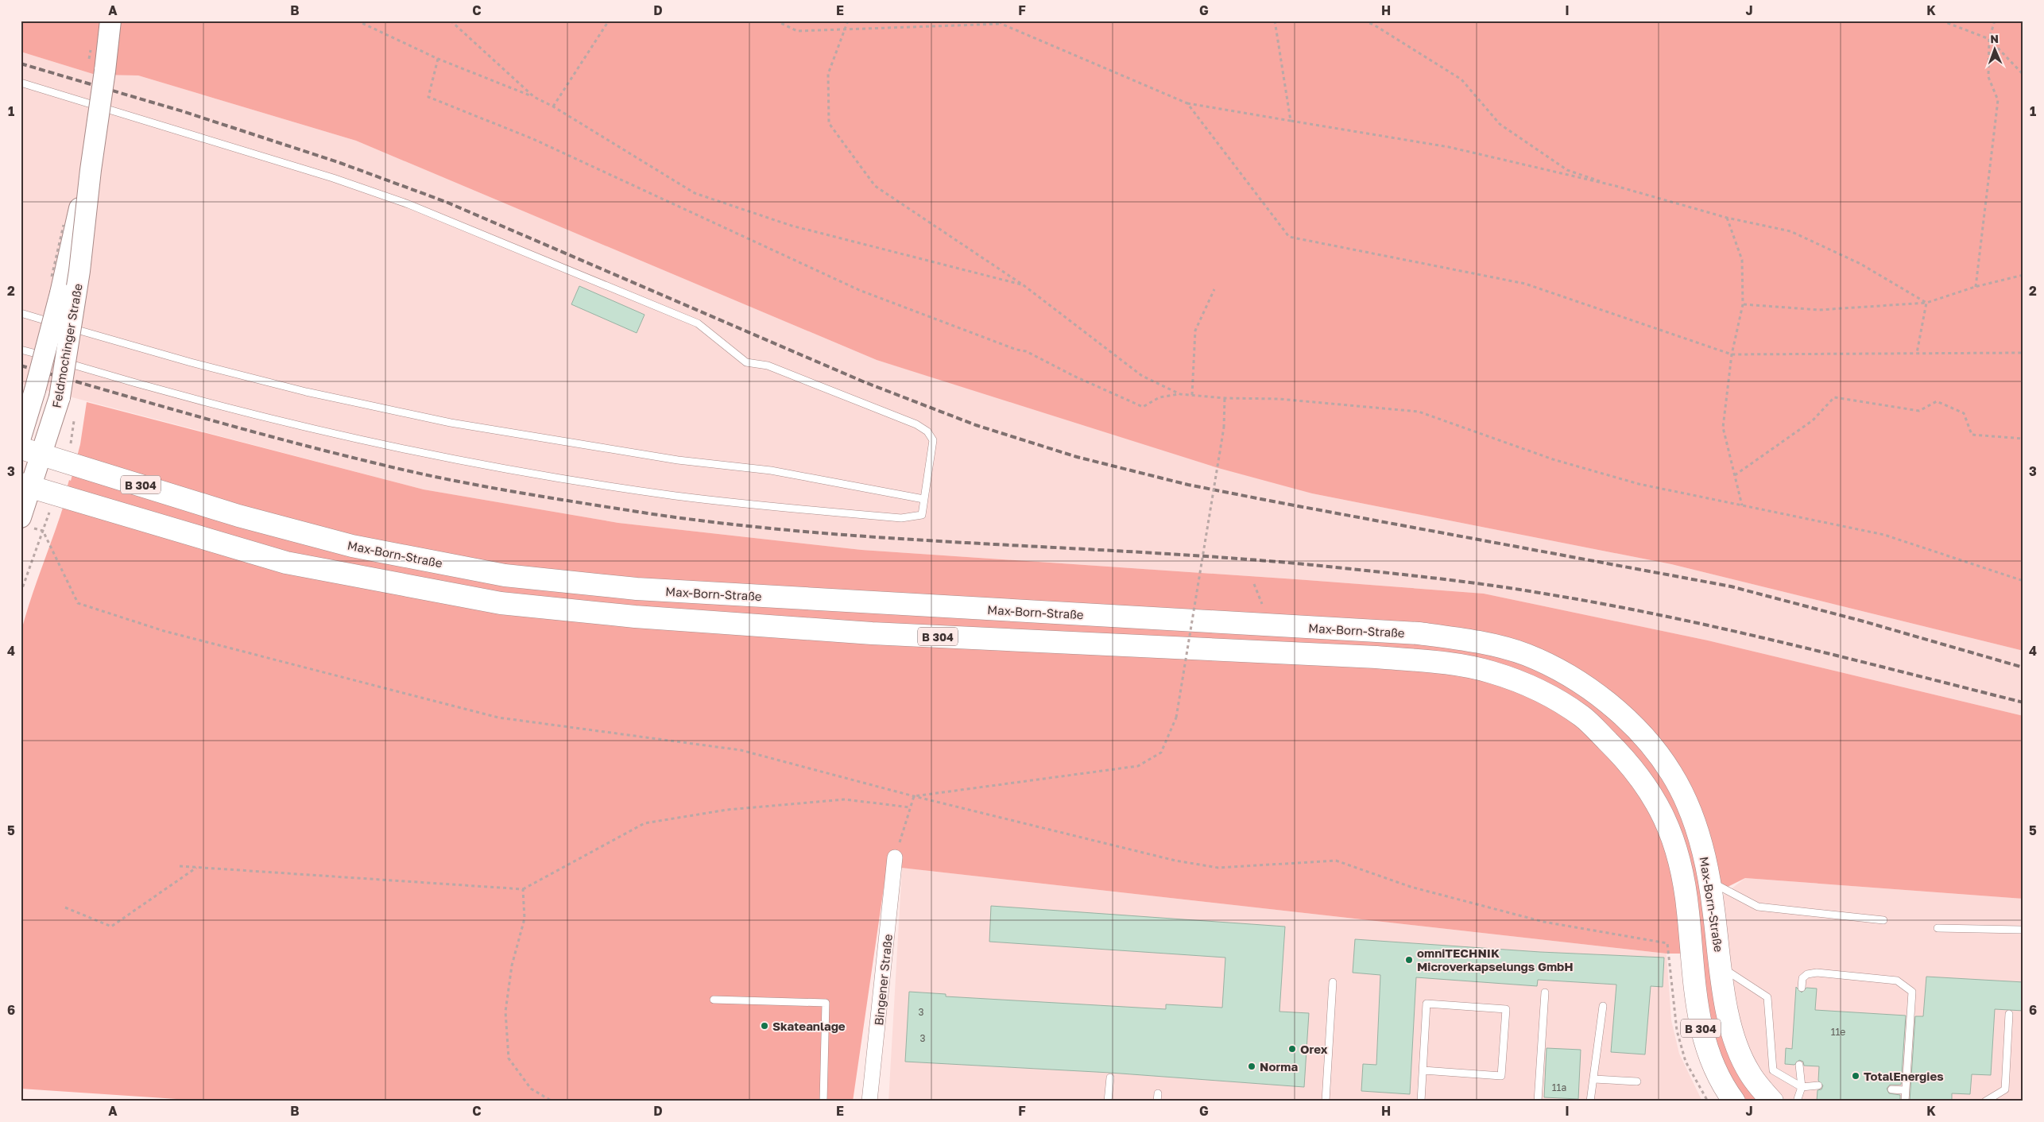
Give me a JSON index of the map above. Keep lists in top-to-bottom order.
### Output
{
  "streets": {
    "main road": ["Feldmochinger Straße", "B 304", "Max-Born-Straße"],
    "street": ["Bingener Straße"]
  },
  "crossings": [
    ["Feldmochinger Straße", "Max-Born-Straße"]
  ],
  "places": [
    "omniTECHNIK Microverkapselungs GmbH",
    "Skateanlage",
    "Orex",
    "Norma",
    "TotalEnergies"
  ],
  "house_numbers": [
    "3",
    "11e",
    "3",
    "11a"
  ],
  "north": "top",
  "grid": {
    "columns": [
      "A",
      "B",
      "C",
      "D",
      "E",
      "F",
      "G",
      "H",
      "I",
      "J",
      "K"
    ],
    "rows": [
      "1",
      "2",
      "3",
      "4",
      "5",
      "6"
    ]
  }
}
